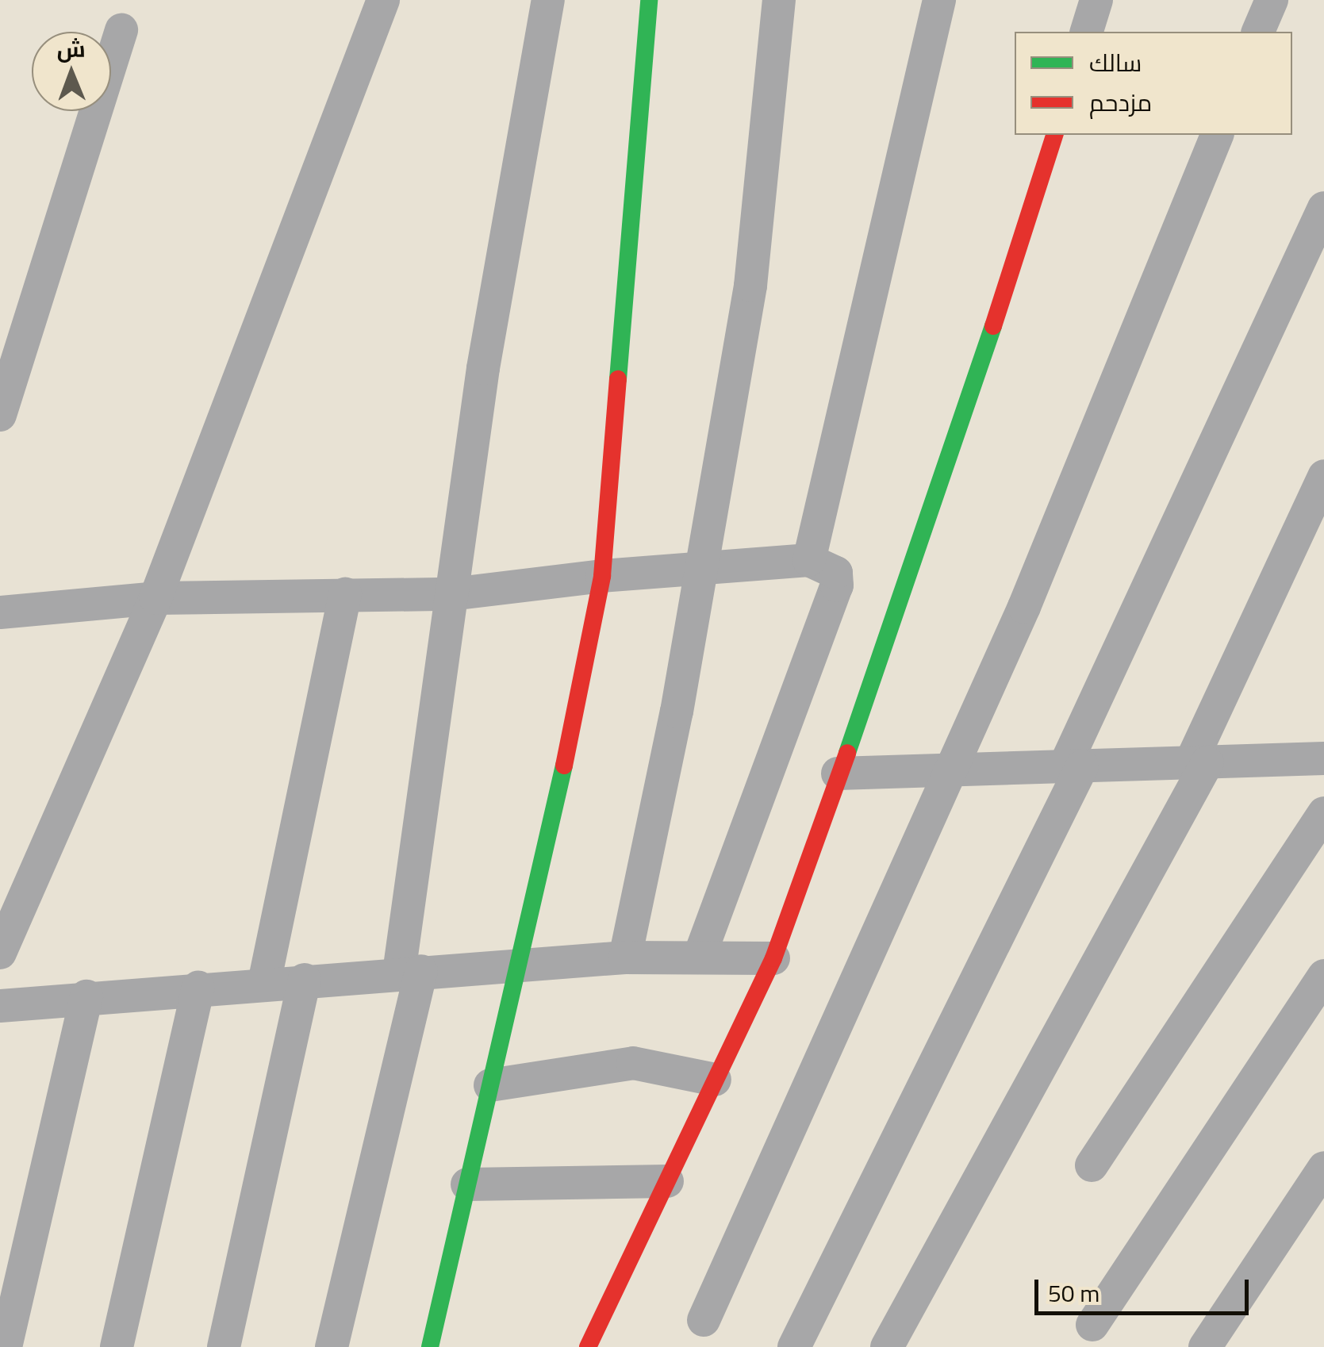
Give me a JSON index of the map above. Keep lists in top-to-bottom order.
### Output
{
  "legend": ["سالك", "مزدحم"],
  "scale_bar": "50 m",
  "north": "top"
}
